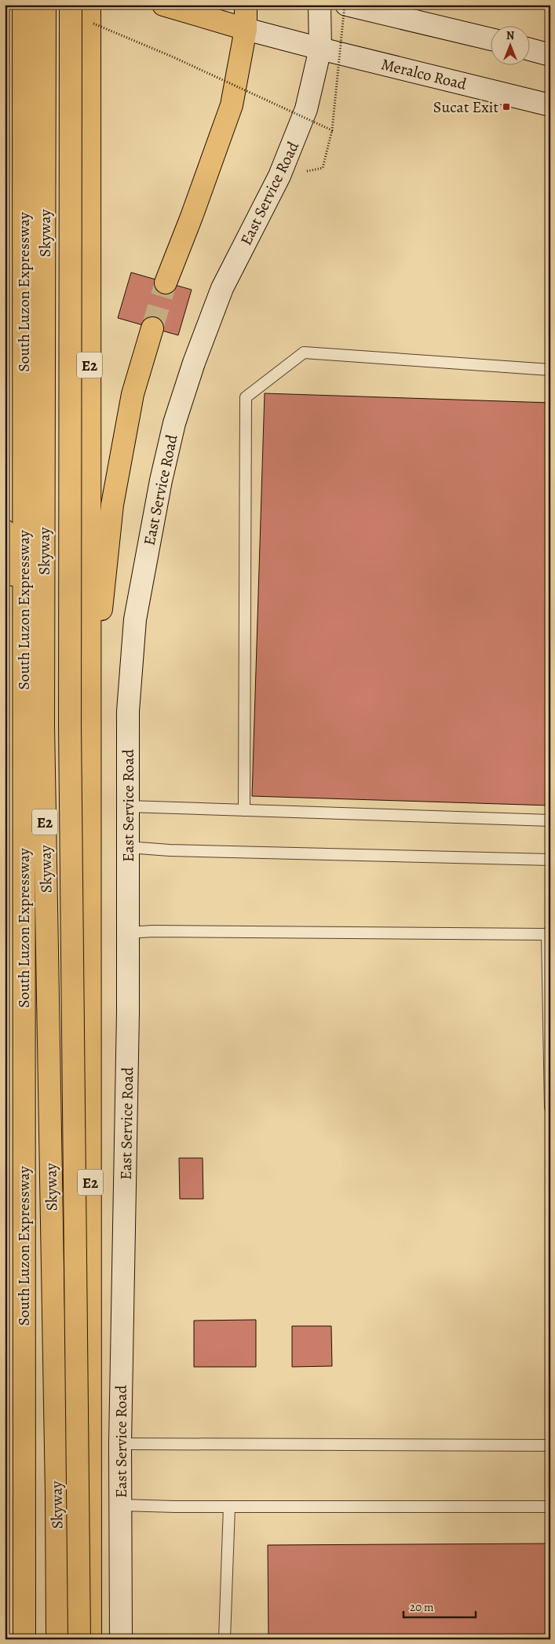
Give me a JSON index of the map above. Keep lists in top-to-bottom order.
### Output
{
  "streets": {
    "main road": [
      "Meralco Road",
      "East Service Road",
      "Skyway",
      "South Luzon Expressway",
      "E2"
    ]
  },
  "crossings": [
    ["Meralco Road", "East Service Road"]
  ],
  "places": {
    "transit": ["Sucat Exit"]
  },
  "scale_bar": "20 m",
  "north": "top"
}
